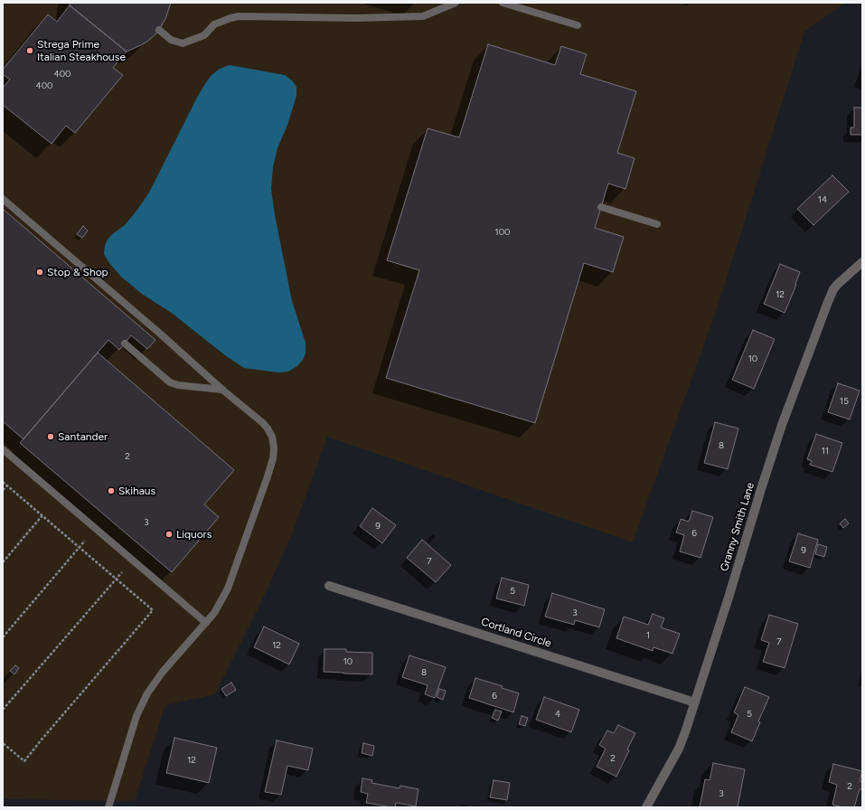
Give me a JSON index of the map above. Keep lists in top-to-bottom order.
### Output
{
  "streets": {
    "street": ["Granny Smith Lane", "Cortland Circle"]
  },
  "crossings": [
    ["Granny Smith Lane", "Cortland Circle"]
  ],
  "places": [
    "Strega Prime Italian Steakhouse",
    "Stop & Shop",
    "Santander",
    "Skihaus",
    "Liquors"
  ],
  "house_numbers": [
    "400",
    "400",
    "14",
    "100",
    "12",
    "10",
    "15",
    "8",
    "11",
    "2",
    "3",
    "9",
    "6",
    "9",
    "7",
    "5",
    "3",
    "1",
    "7",
    "12",
    "10",
    "8",
    "6",
    "4",
    "5",
    "2",
    "12",
    "2",
    "3"
  ]
}
